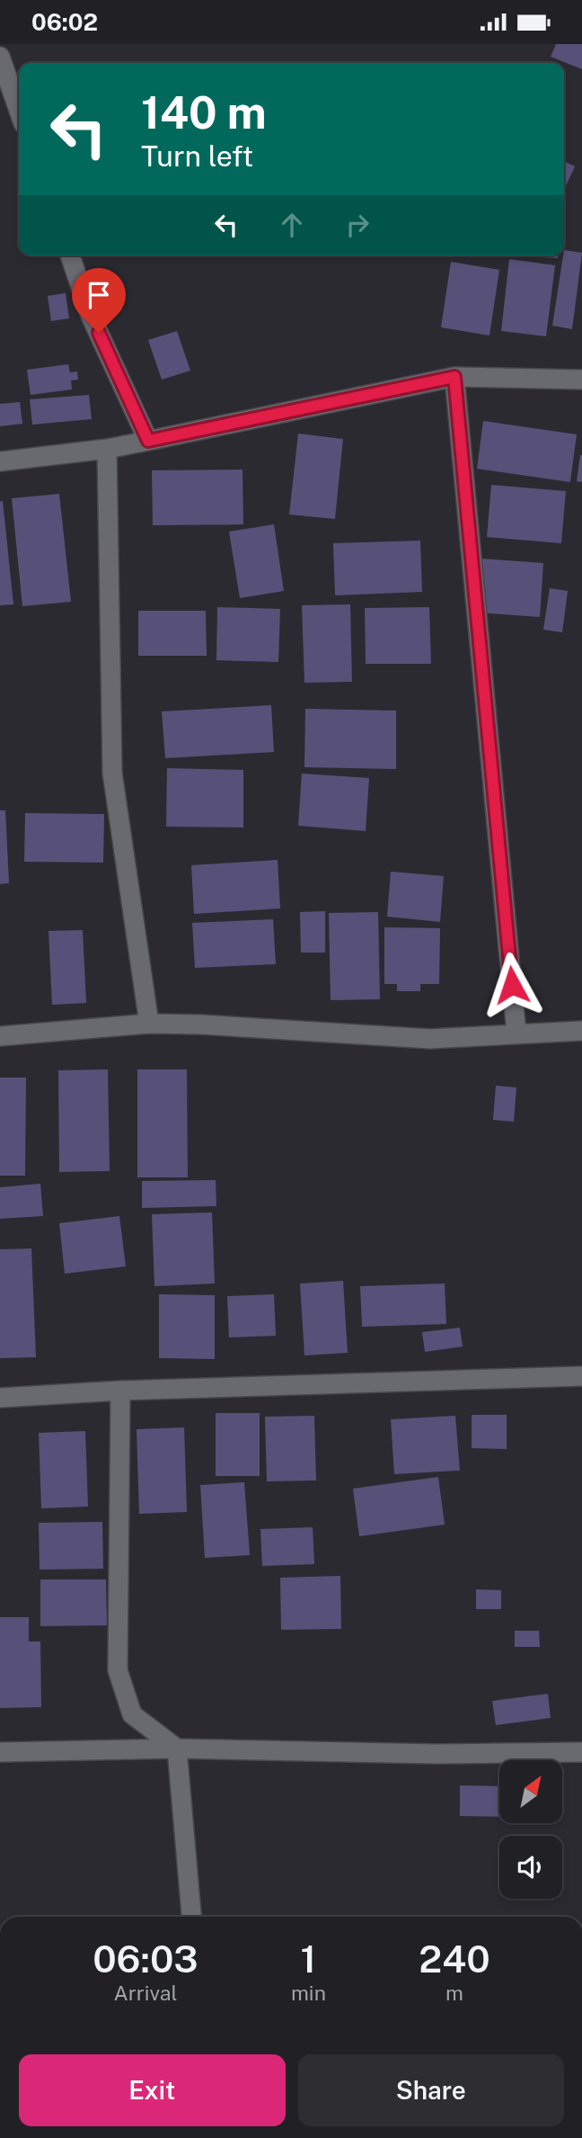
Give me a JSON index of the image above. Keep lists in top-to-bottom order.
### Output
{
  "north": "top right",
  "page": {
    "status": "06:02",
    "turn": ["140 m", "Turn left"],
    "eta": [
      "06:03",
      "Arrival",
      "1",
      "min",
      "240",
      "m"
    ],
    "buttons": ["Exit", "Share"]
  }
}
